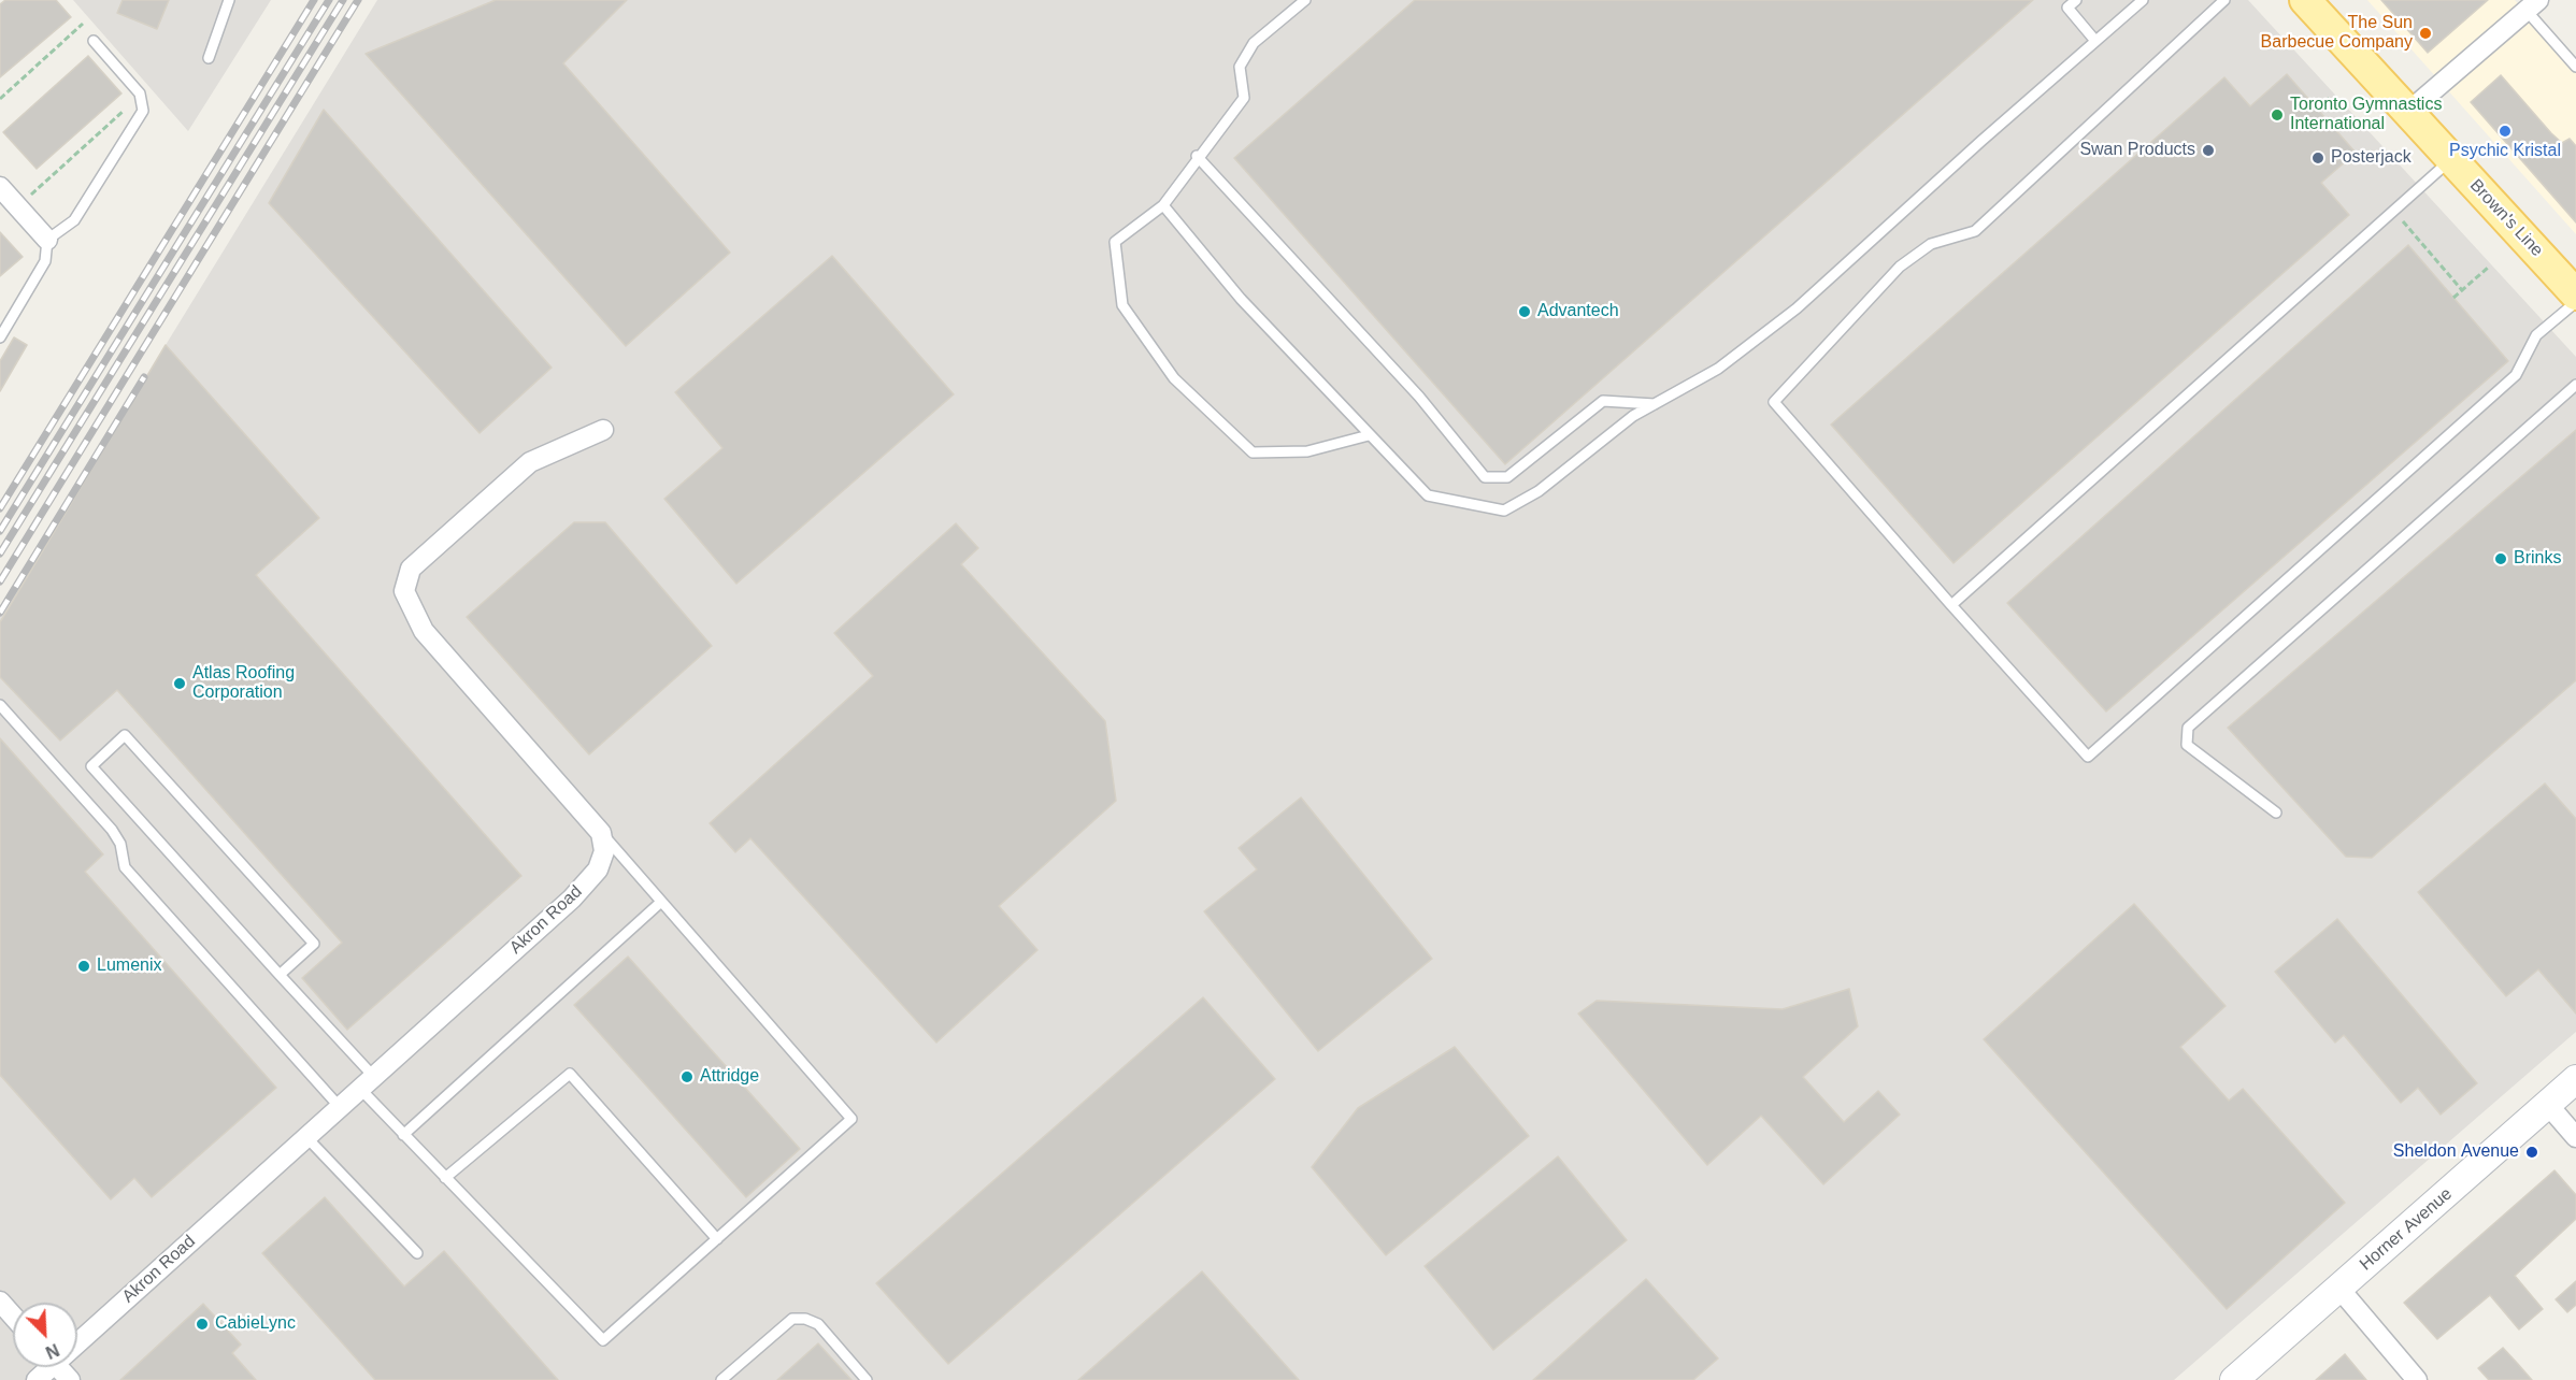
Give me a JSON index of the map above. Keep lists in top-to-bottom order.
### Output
{
  "streets": {
    "main road": ["Brown's Line", "Horner Avenue"],
    "street": ["Akron Road"]
  },
  "places": [
    "The Sun Barbecue Company",
    "Toronto Gymnastics International",
    "Psychic Kristal",
    "Swan Products",
    "Posterjack",
    "Advantech",
    "Brinks",
    "Atlas Roofing Corporation",
    "Lumenix",
    "Attridge",
    "Sheldon Avenue",
    "CabieLync"
  ],
  "north": "bottom right"
}
